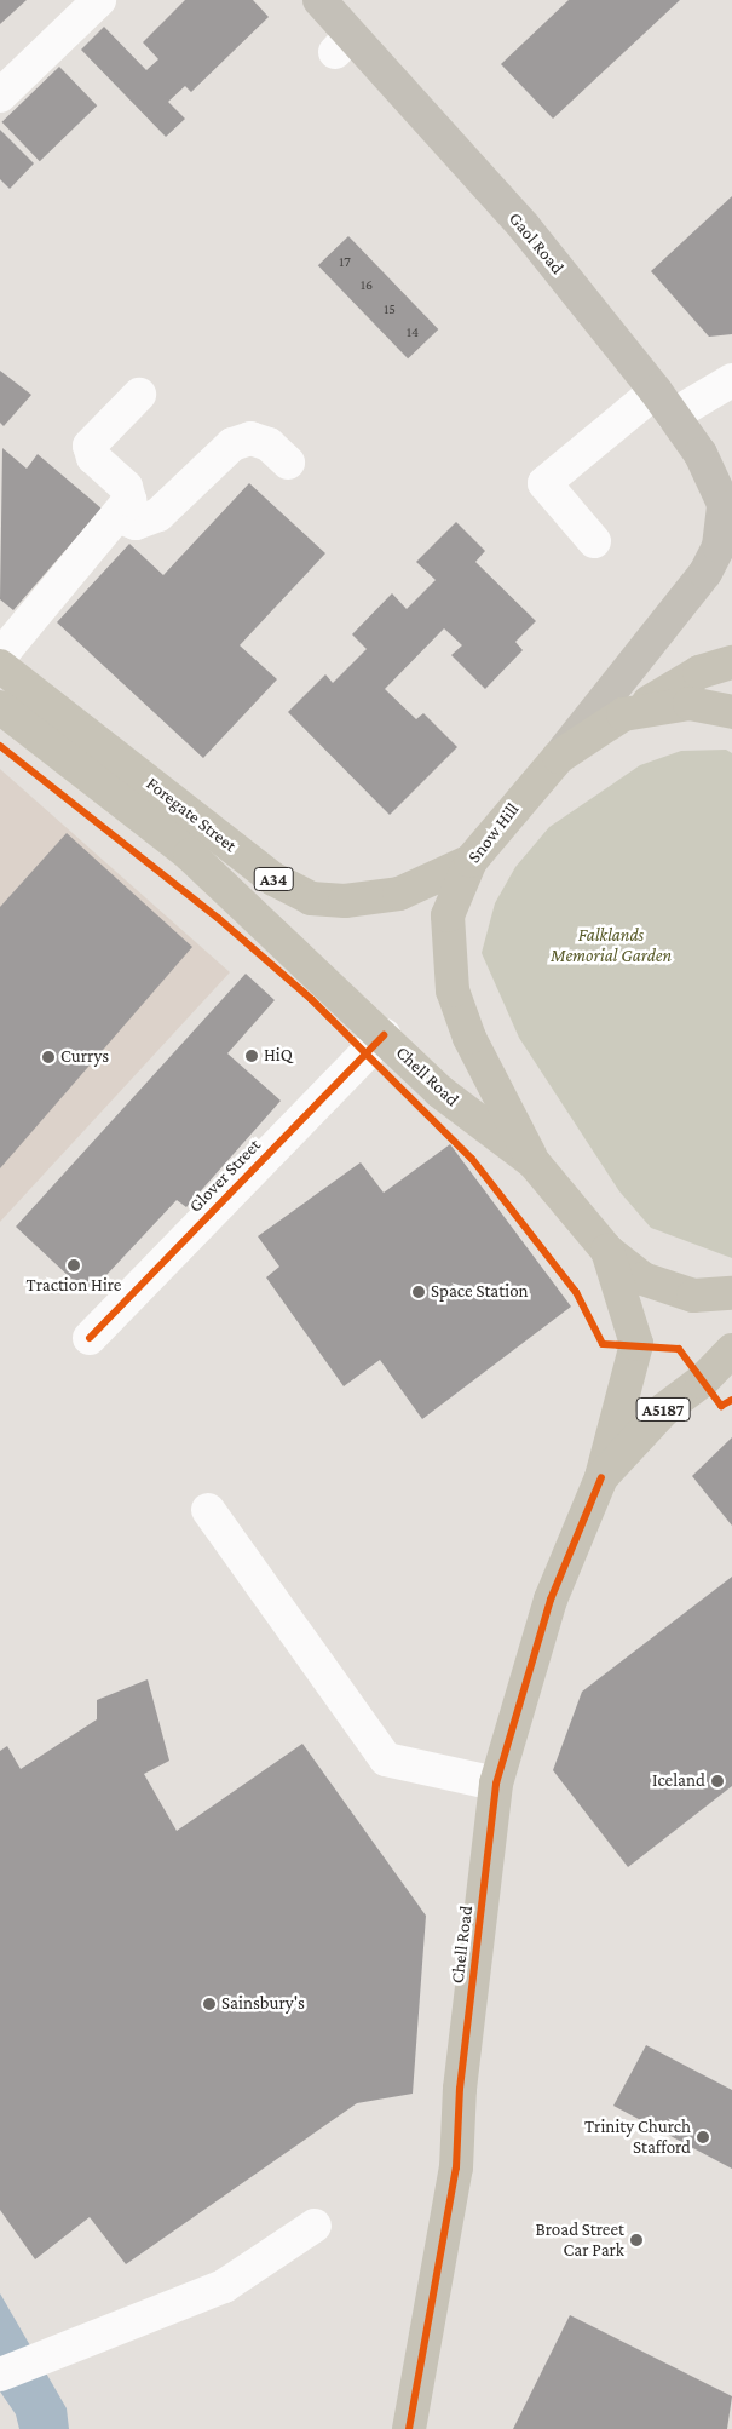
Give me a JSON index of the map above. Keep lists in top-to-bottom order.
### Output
{
  "streets": {
    "highway": [
      "Foregate Street",
      "Snow Hill",
      "A34",
      "Chell Road",
      "A5187"
    ],
    "main road": ["Gaol Road"],
    "street": ["Glover Street"]
  },
  "crossings": [
    ["Gaol Road", "Snow Hill"],
    ["Foregate Street", "Snow Hill"],
    ["Foregate Street", "Chell Road"],
    ["Snow Hill", "Chell Road"],
    ["Chell Road", "Glover Street"],
    ["Chell Road", "A5187"]
  ],
  "parks": ["Falklands Memorial Garden"],
  "places": [
    "HiQ",
    "Currys",
    "Traction Hire",
    "Space Station",
    "Iceland",
    "Sainsbury's",
    "Trinity Church Stafford",
    "Broad Street Car Park"
  ],
  "house_numbers": [
    "17",
    "16",
    "15",
    "14"
  ]
}
